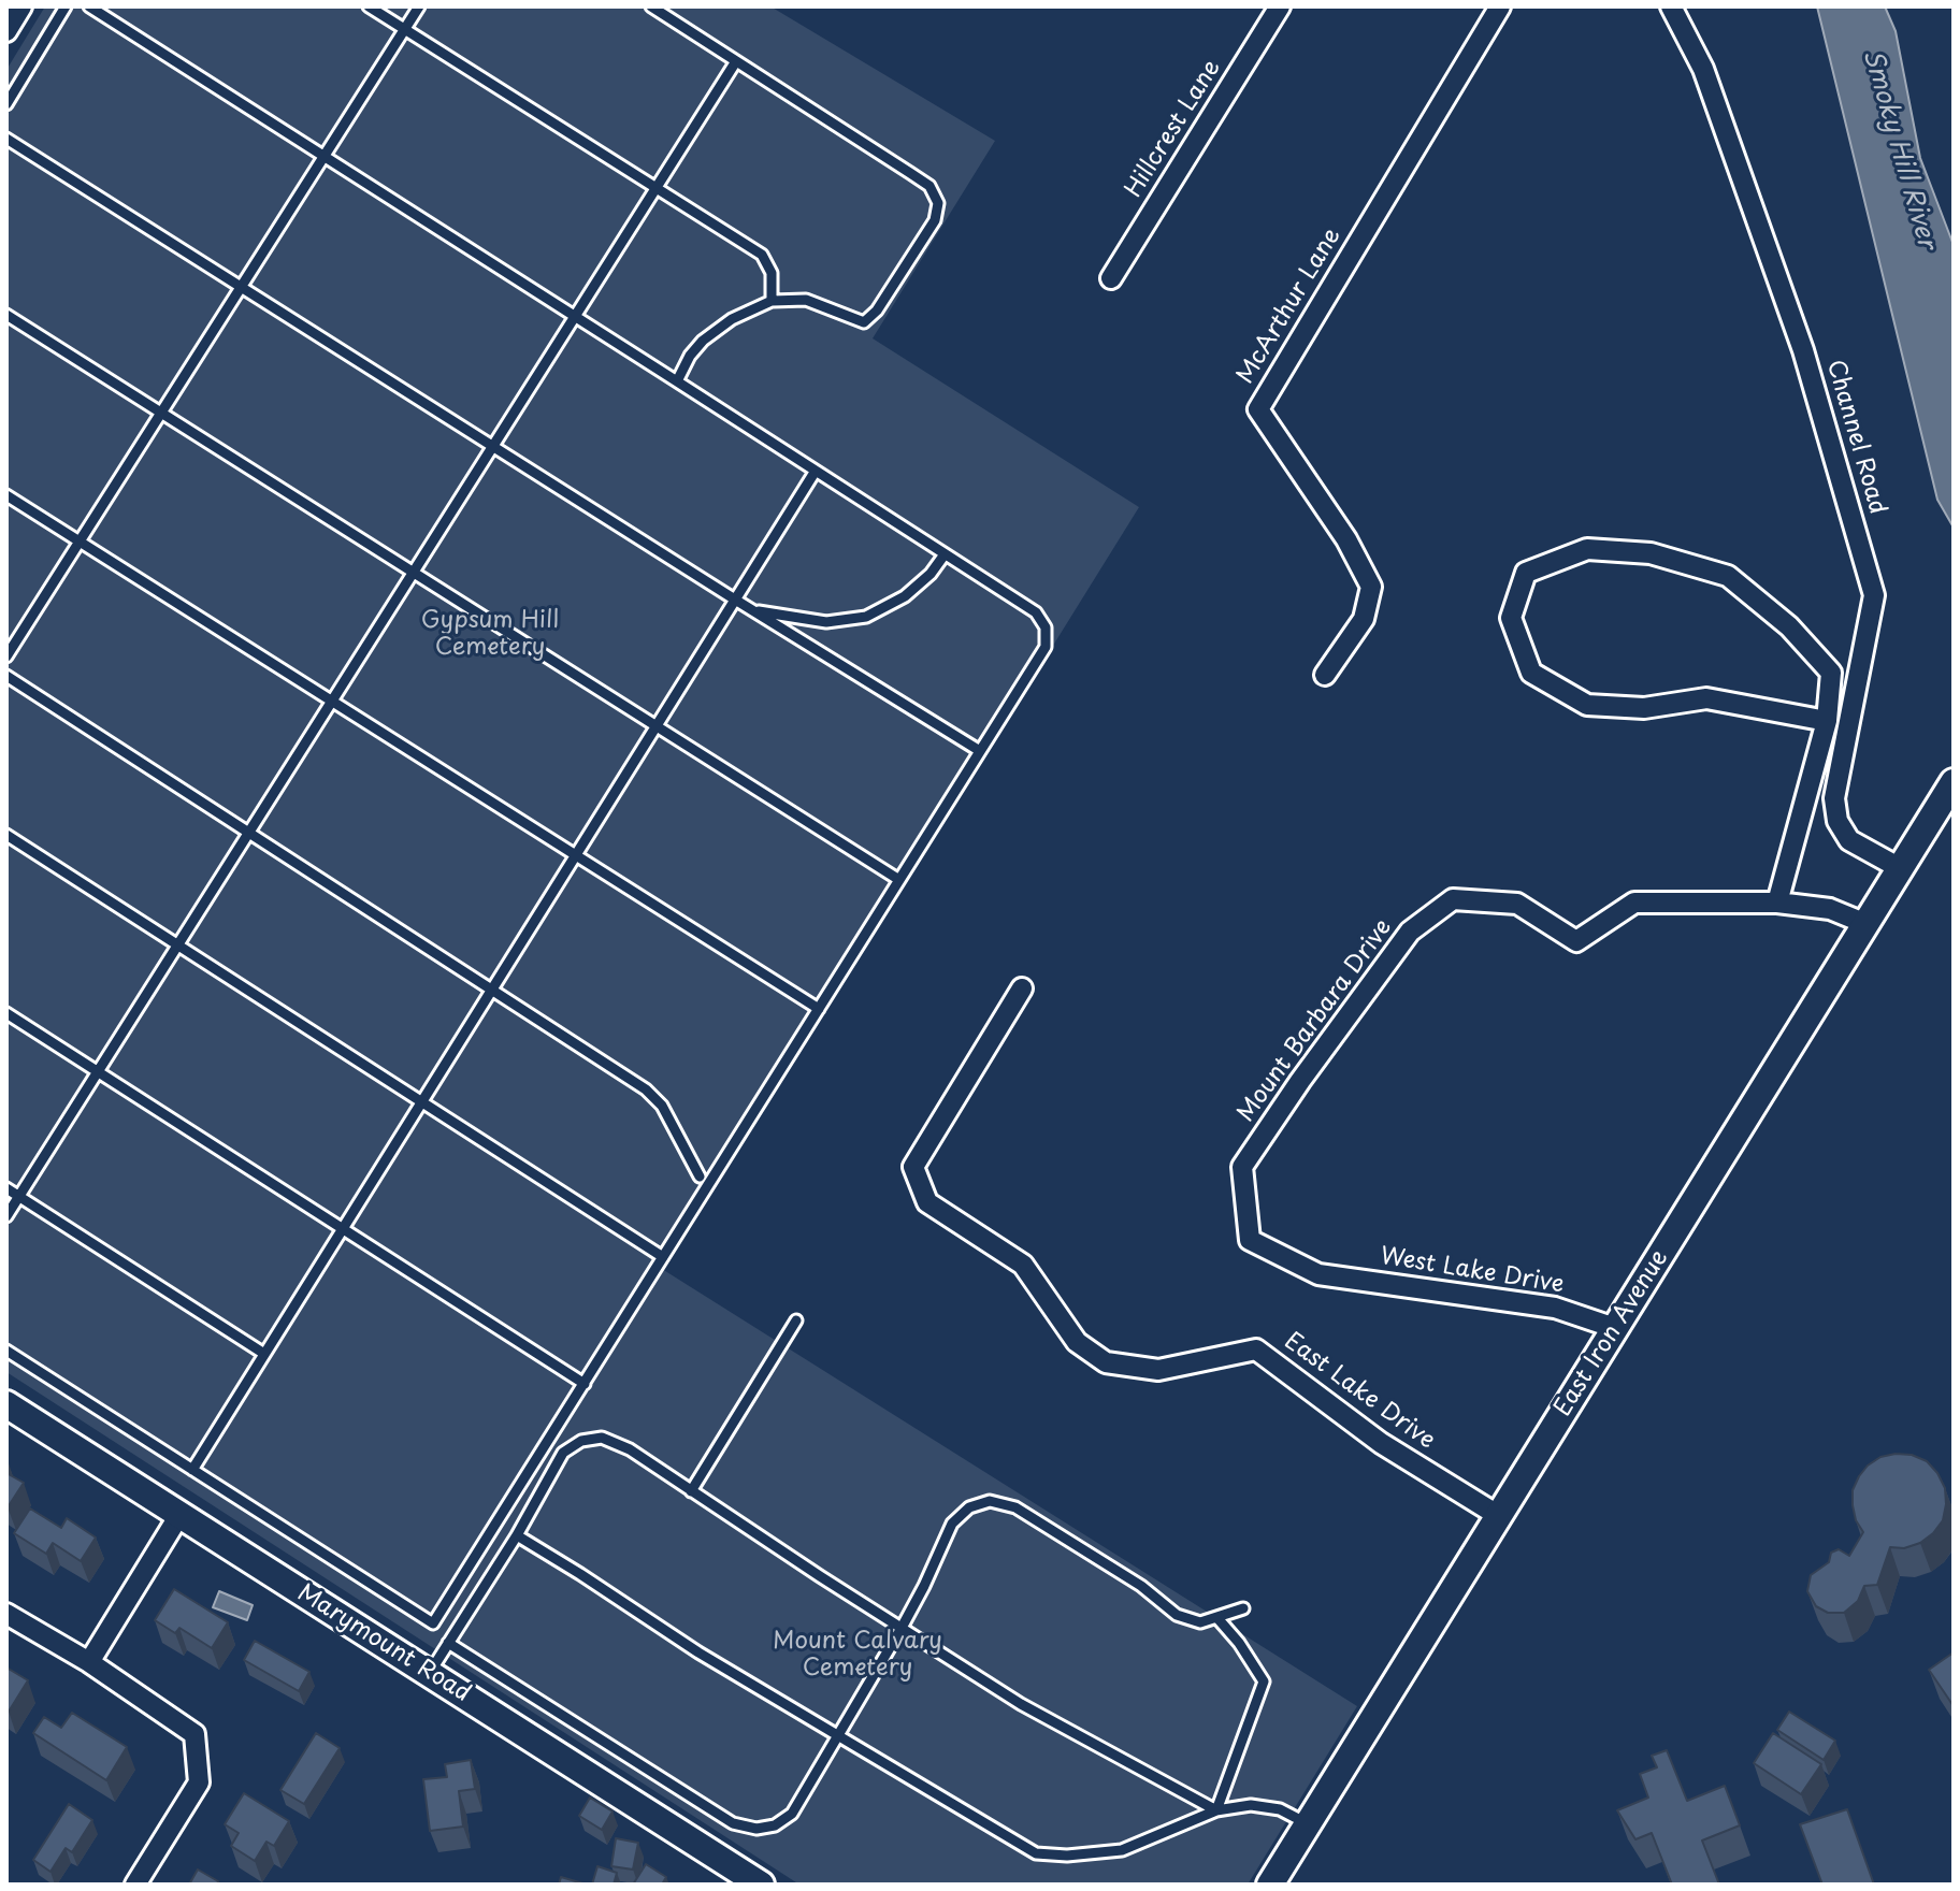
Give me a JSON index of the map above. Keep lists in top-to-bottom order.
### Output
{
  "streets": {
    "street": [
      "Hillcrest Lane",
      "McArthur Lane",
      "Channel Road",
      "Mount Barbara Drive",
      "West Lake Drive",
      "East Iron Avenue",
      "East Lake Drive",
      "Marymount Road"
    ]
  },
  "crossings": [
    ["Channel Road", "East Iron Avenue"],
    ["Mount Barbara Drive", "West Lake Drive"],
    ["Mount Barbara Drive", "East Iron Avenue"],
    ["West Lake Drive", "East Iron Avenue"],
    ["East Iron Avenue", "East Lake Drive"]
  ],
  "water": ["Smoky Hill River"],
  "parks": ["Gypsum Hill Cemetery", "Mount Calvary Cemetery"]
}
